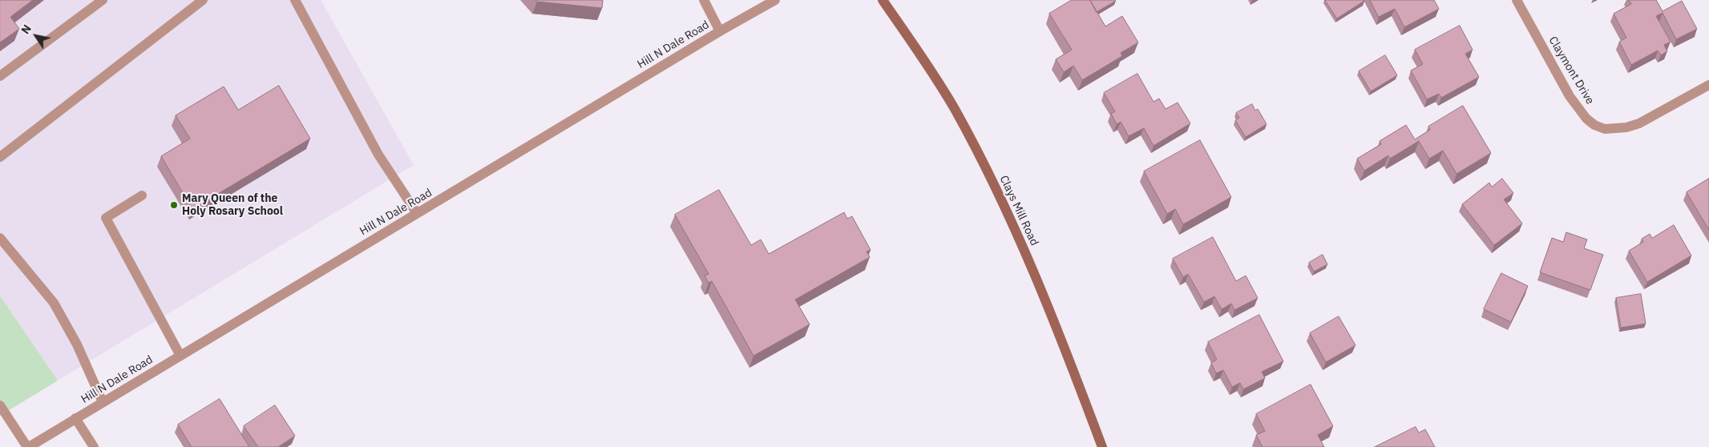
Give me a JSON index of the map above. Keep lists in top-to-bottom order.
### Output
{
  "streets": {
    "main road": ["Clays Mill Road"],
    "street": ["Hill N Dale Road", "Claymont Drive"]
  },
  "places": ["Mary Queen of the Holy Rosary School"],
  "north": "top left"
}
